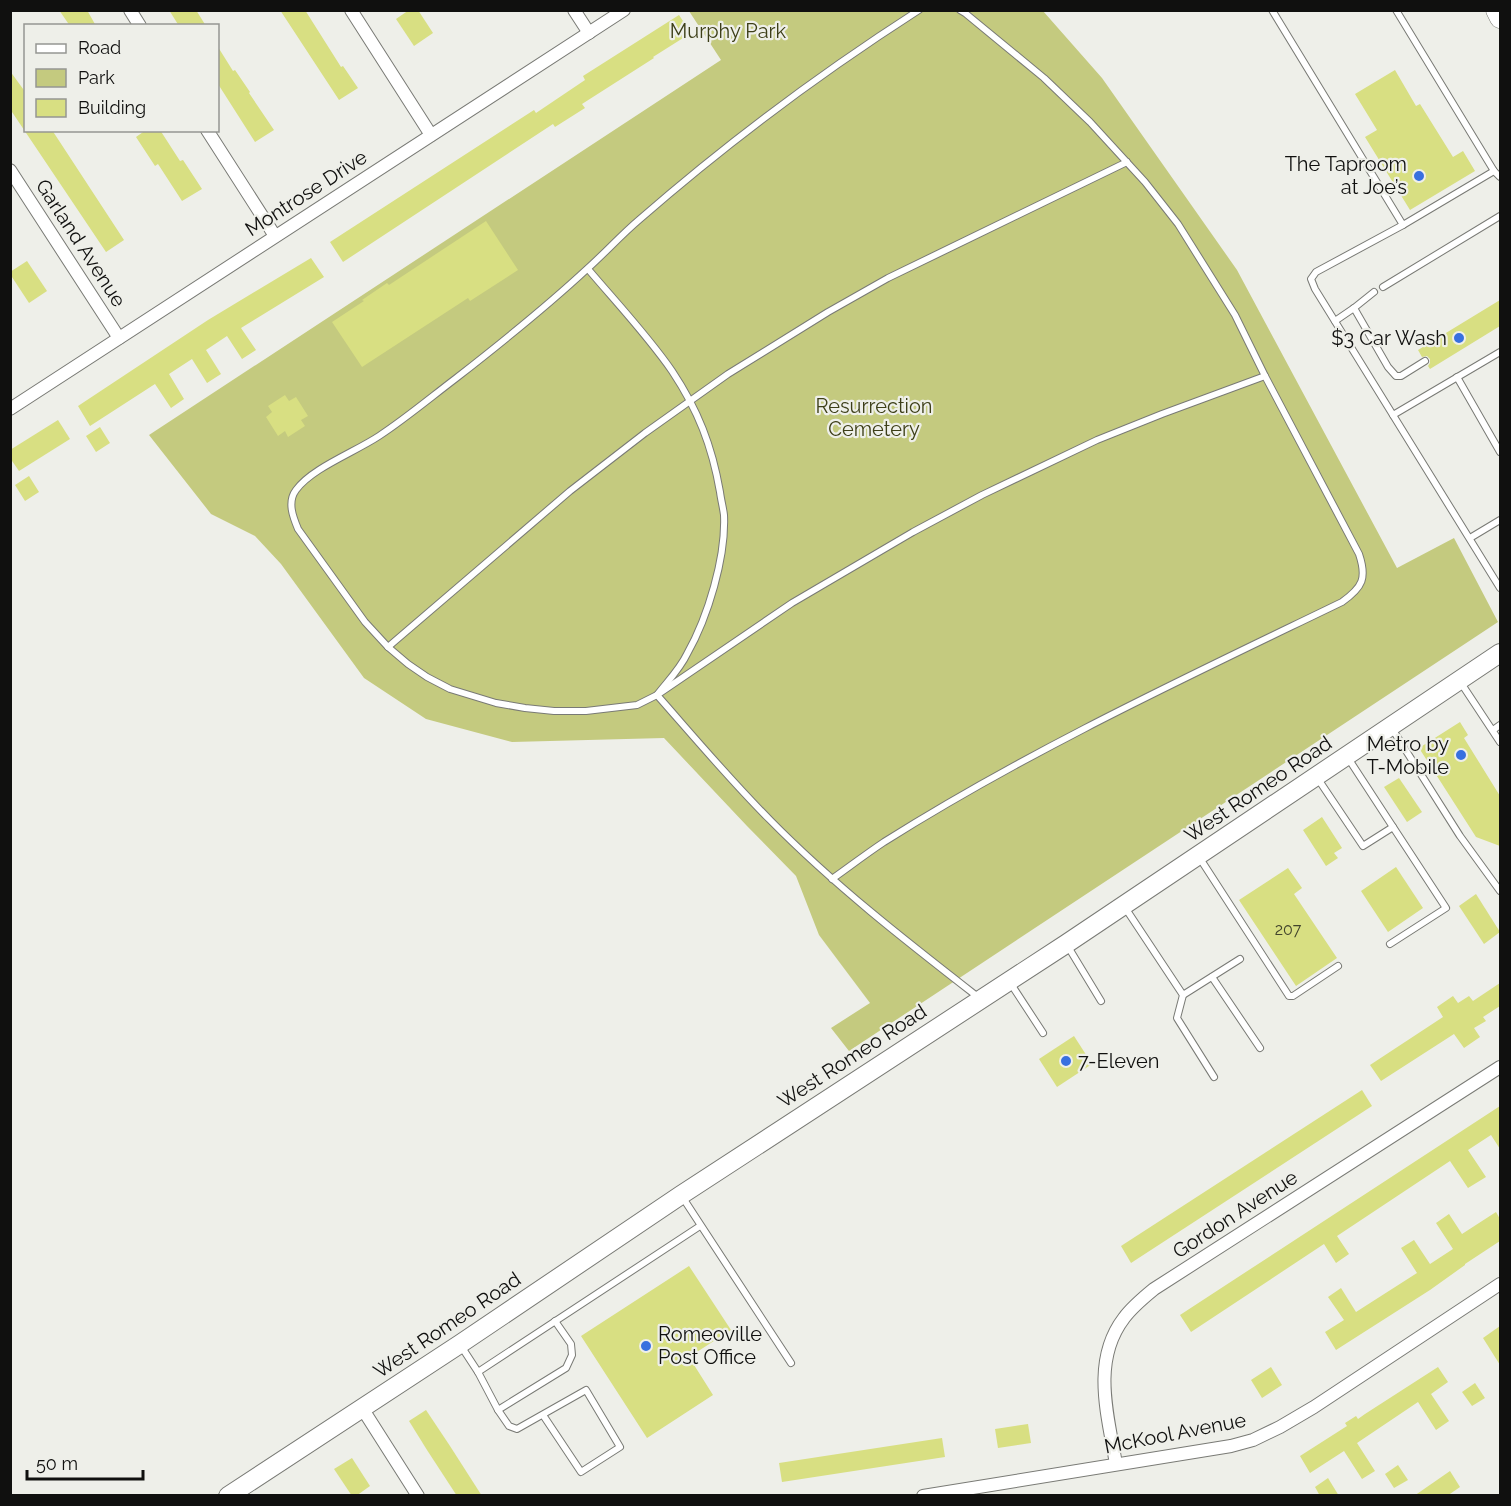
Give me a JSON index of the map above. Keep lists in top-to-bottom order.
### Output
{
  "streets": {
    "main road": ["West Romeo Road"],
    "street": [
      "Montrose Drive",
      "Garland Avenue",
      "Gordon Avenue",
      "McKool Avenue"
    ]
  },
  "crossings": [
    ["Montrose Drive", "Garland Avenue"],
    ["Gordon Avenue", "McKool Avenue"]
  ],
  "parks": ["Murphy Park", "Resurrection Cemetery"],
  "places": [
    "The Taproom at Joe’s",
    "$3 Car Wash",
    "Metro by T-Mobile",
    "7-Eleven",
    "Romeoville Post Office"
  ],
  "house_numbers": ["207"],
  "legend": ["Road", "Park", "Building"],
  "scale_bar": "50 m"
}
